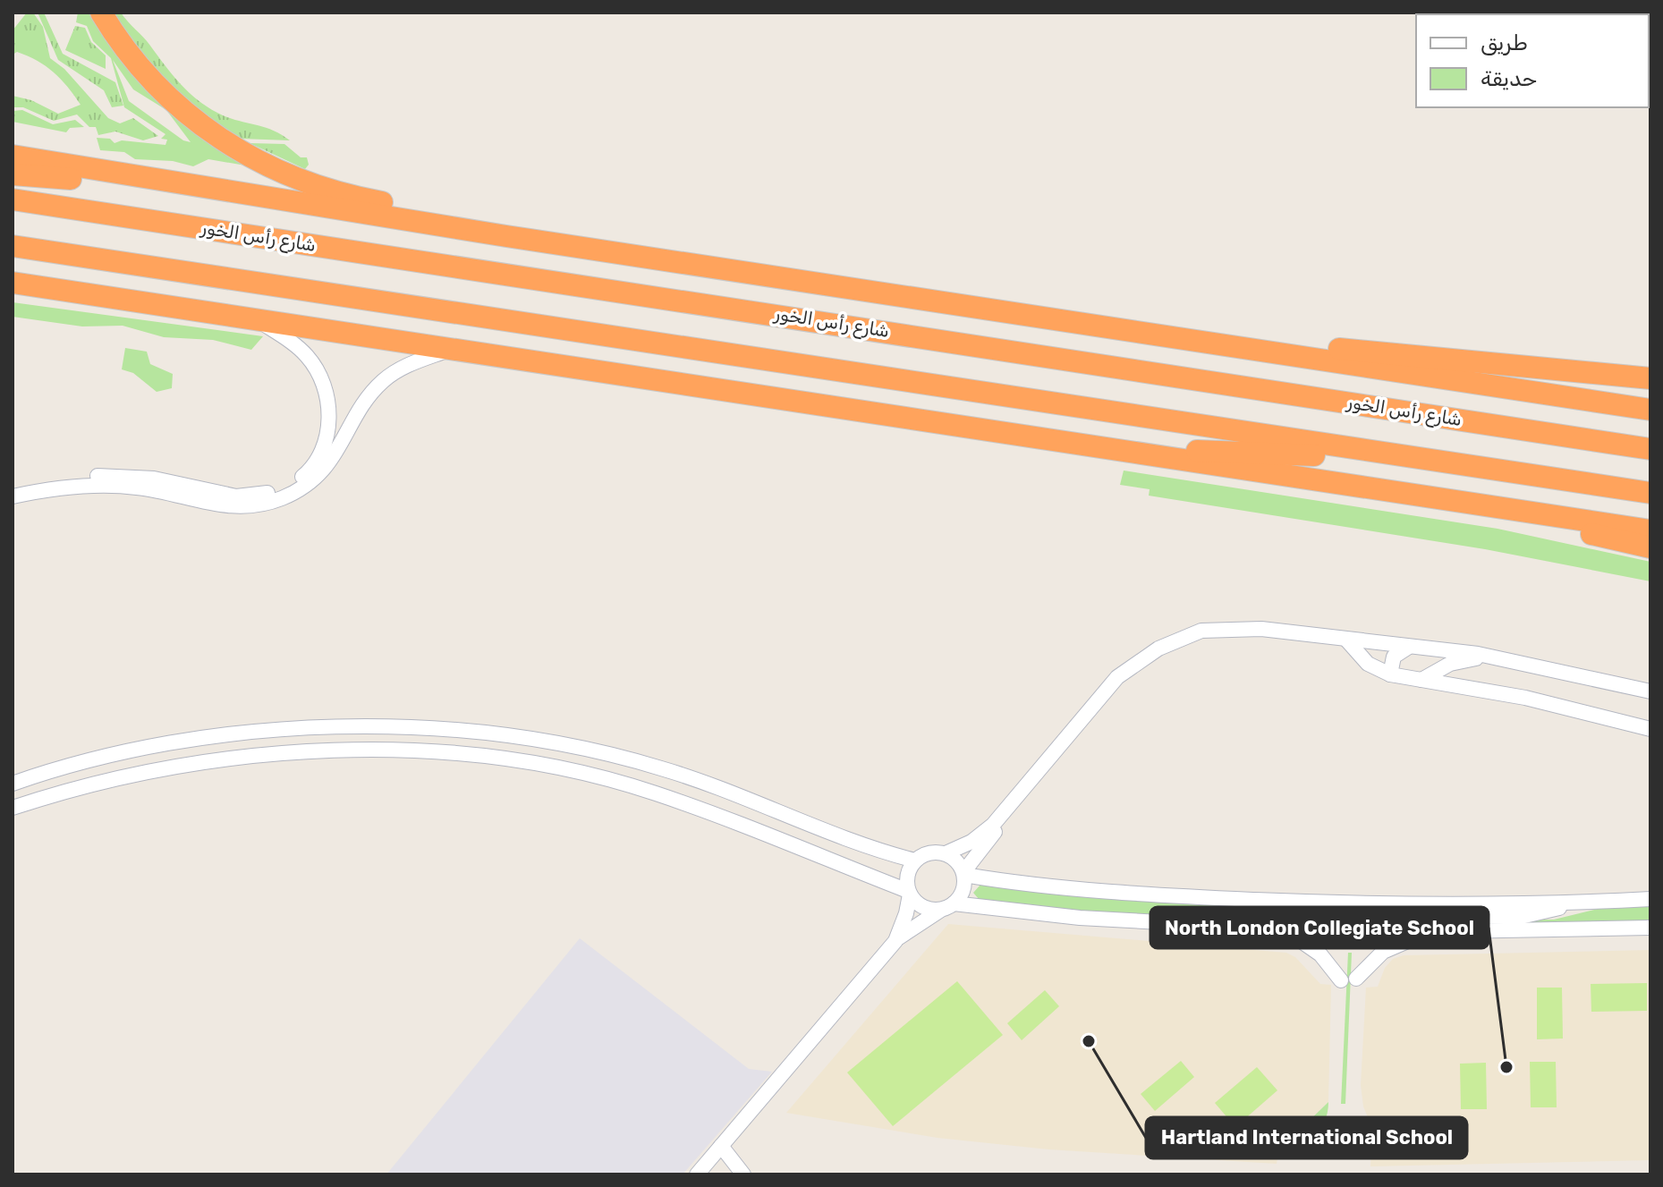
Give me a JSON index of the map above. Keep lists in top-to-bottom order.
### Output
{
  "streets": {
    "highway": ["شارع رأس الخور"]
  },
  "places": ["Hartland International School", "North London Collegiate School"],
  "legend": ["طريق", "حديقة"]
}
